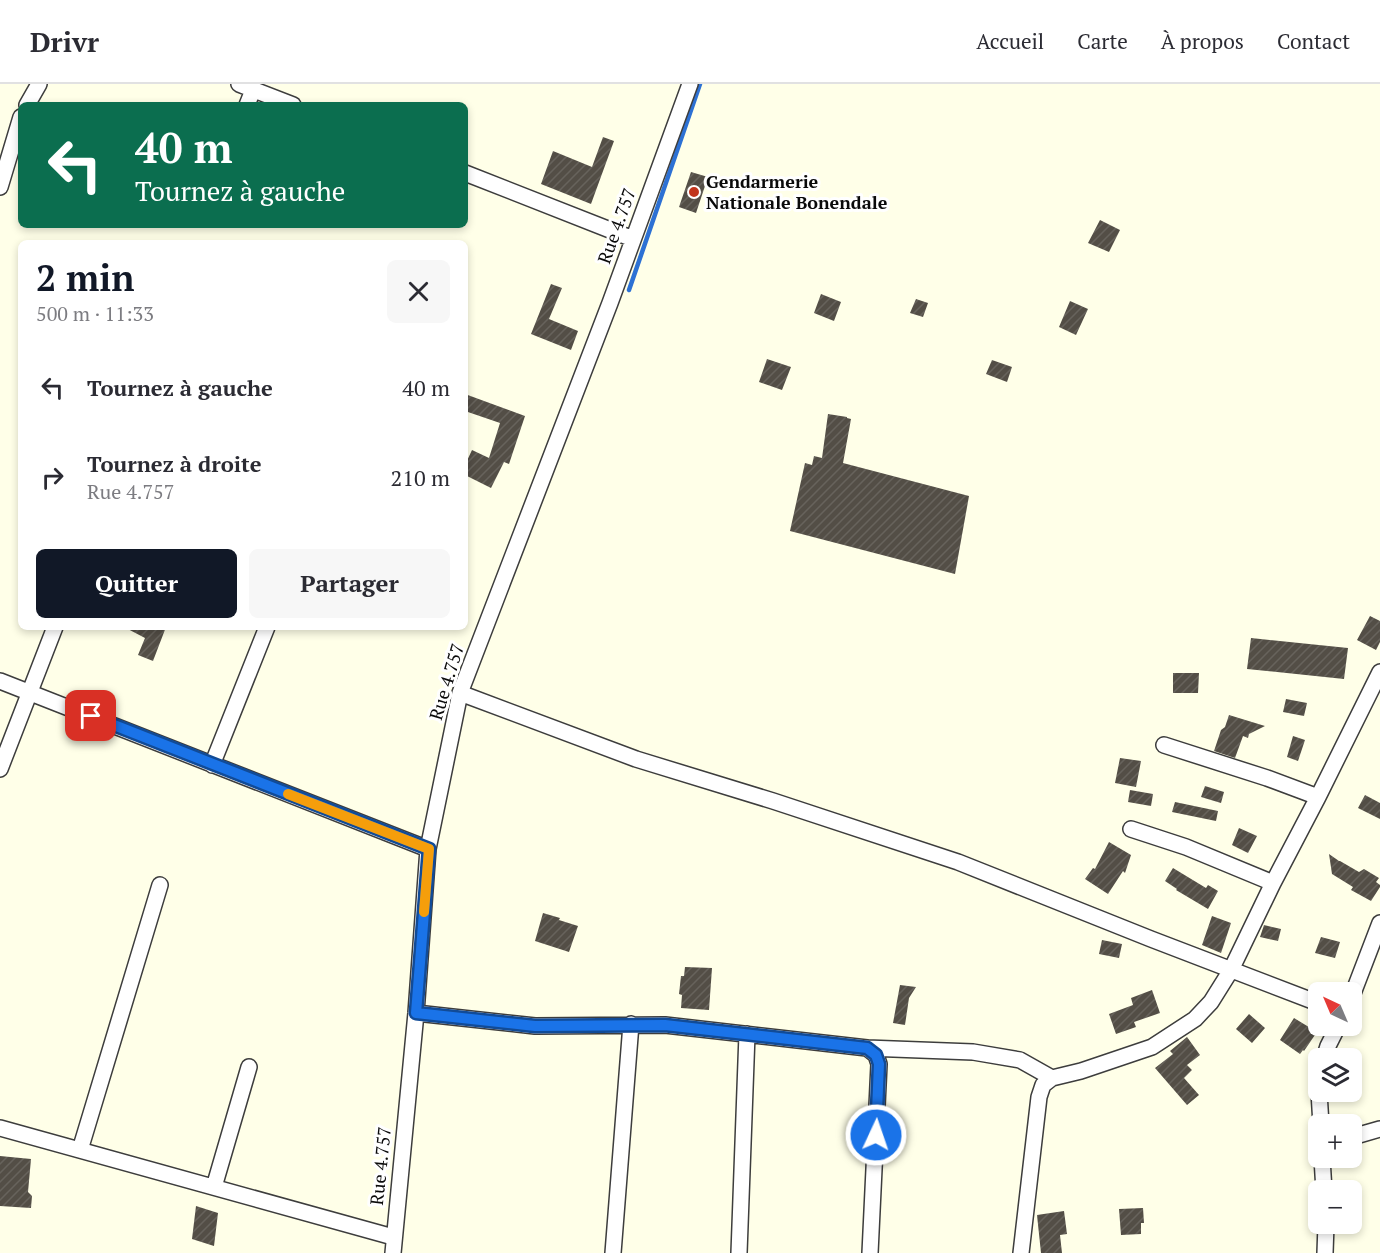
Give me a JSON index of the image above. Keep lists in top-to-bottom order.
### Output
{
  "streets": {
    "street": ["Rue 4.757"]
  },
  "places": ["Gendarmerie Nationale Bonendale"],
  "north": "top left",
  "page": {
    "header": "Drivr",
    "nav": [
      "Accueil",
      "Carte",
      "À propos",
      "Contact"
    ],
    "turn": ["40 m", "Tournez à gauche"],
    "heading": ["2 min", "500 m · 11:33"],
    "list": [
      {
        "name": "Tournez à gauche",
        "value": "40 m"
      },
      {
        "name": "Tournez à droite",
        "note": "Rue 4.757",
        "value": "210 m"
      }
    ],
    "buttons": ["Quitter", "Partager"],
    "map_buttons": ["+", "−"]
  }
}
